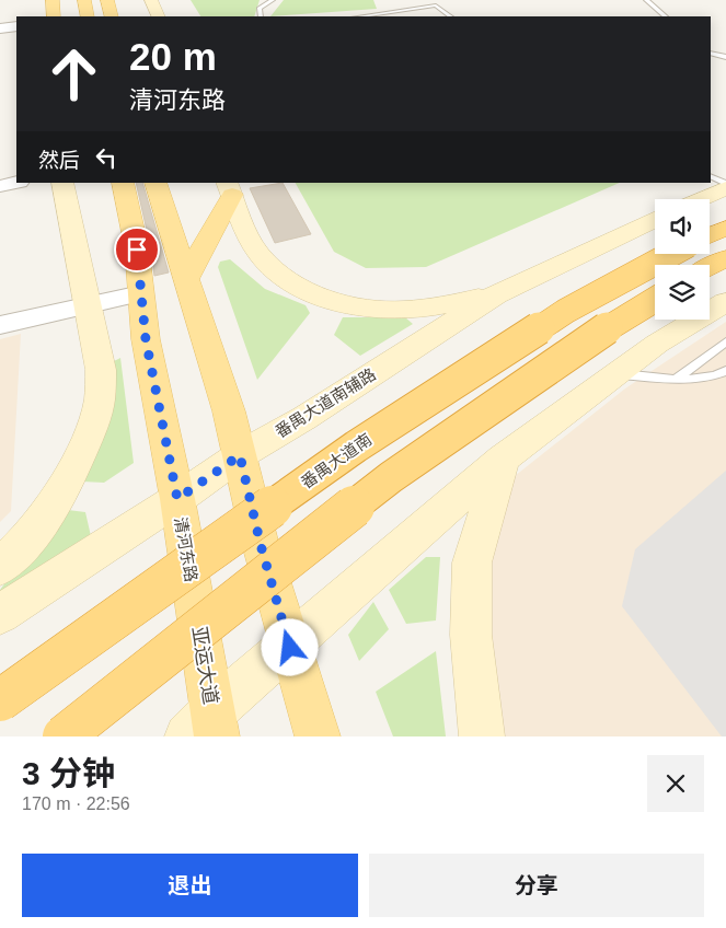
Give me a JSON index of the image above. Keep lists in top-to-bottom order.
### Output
{
  "streets": {
    "highway": ["番禺大道南"],
    "main road": ["番禺大道南辅路", "清河东路", "亚运大道"]
  },
  "crossings": [
    ["番禺大道南辅路", "清河东路"],
    ["清河东路", "亚运大道"]
  ],
  "page": {
    "turn": ["20 m", "清河东路"],
    "then": "然后",
    "heading": ["3 分钟", "170 m · 22:56"],
    "buttons": ["退出", "分享"]
  }
}
